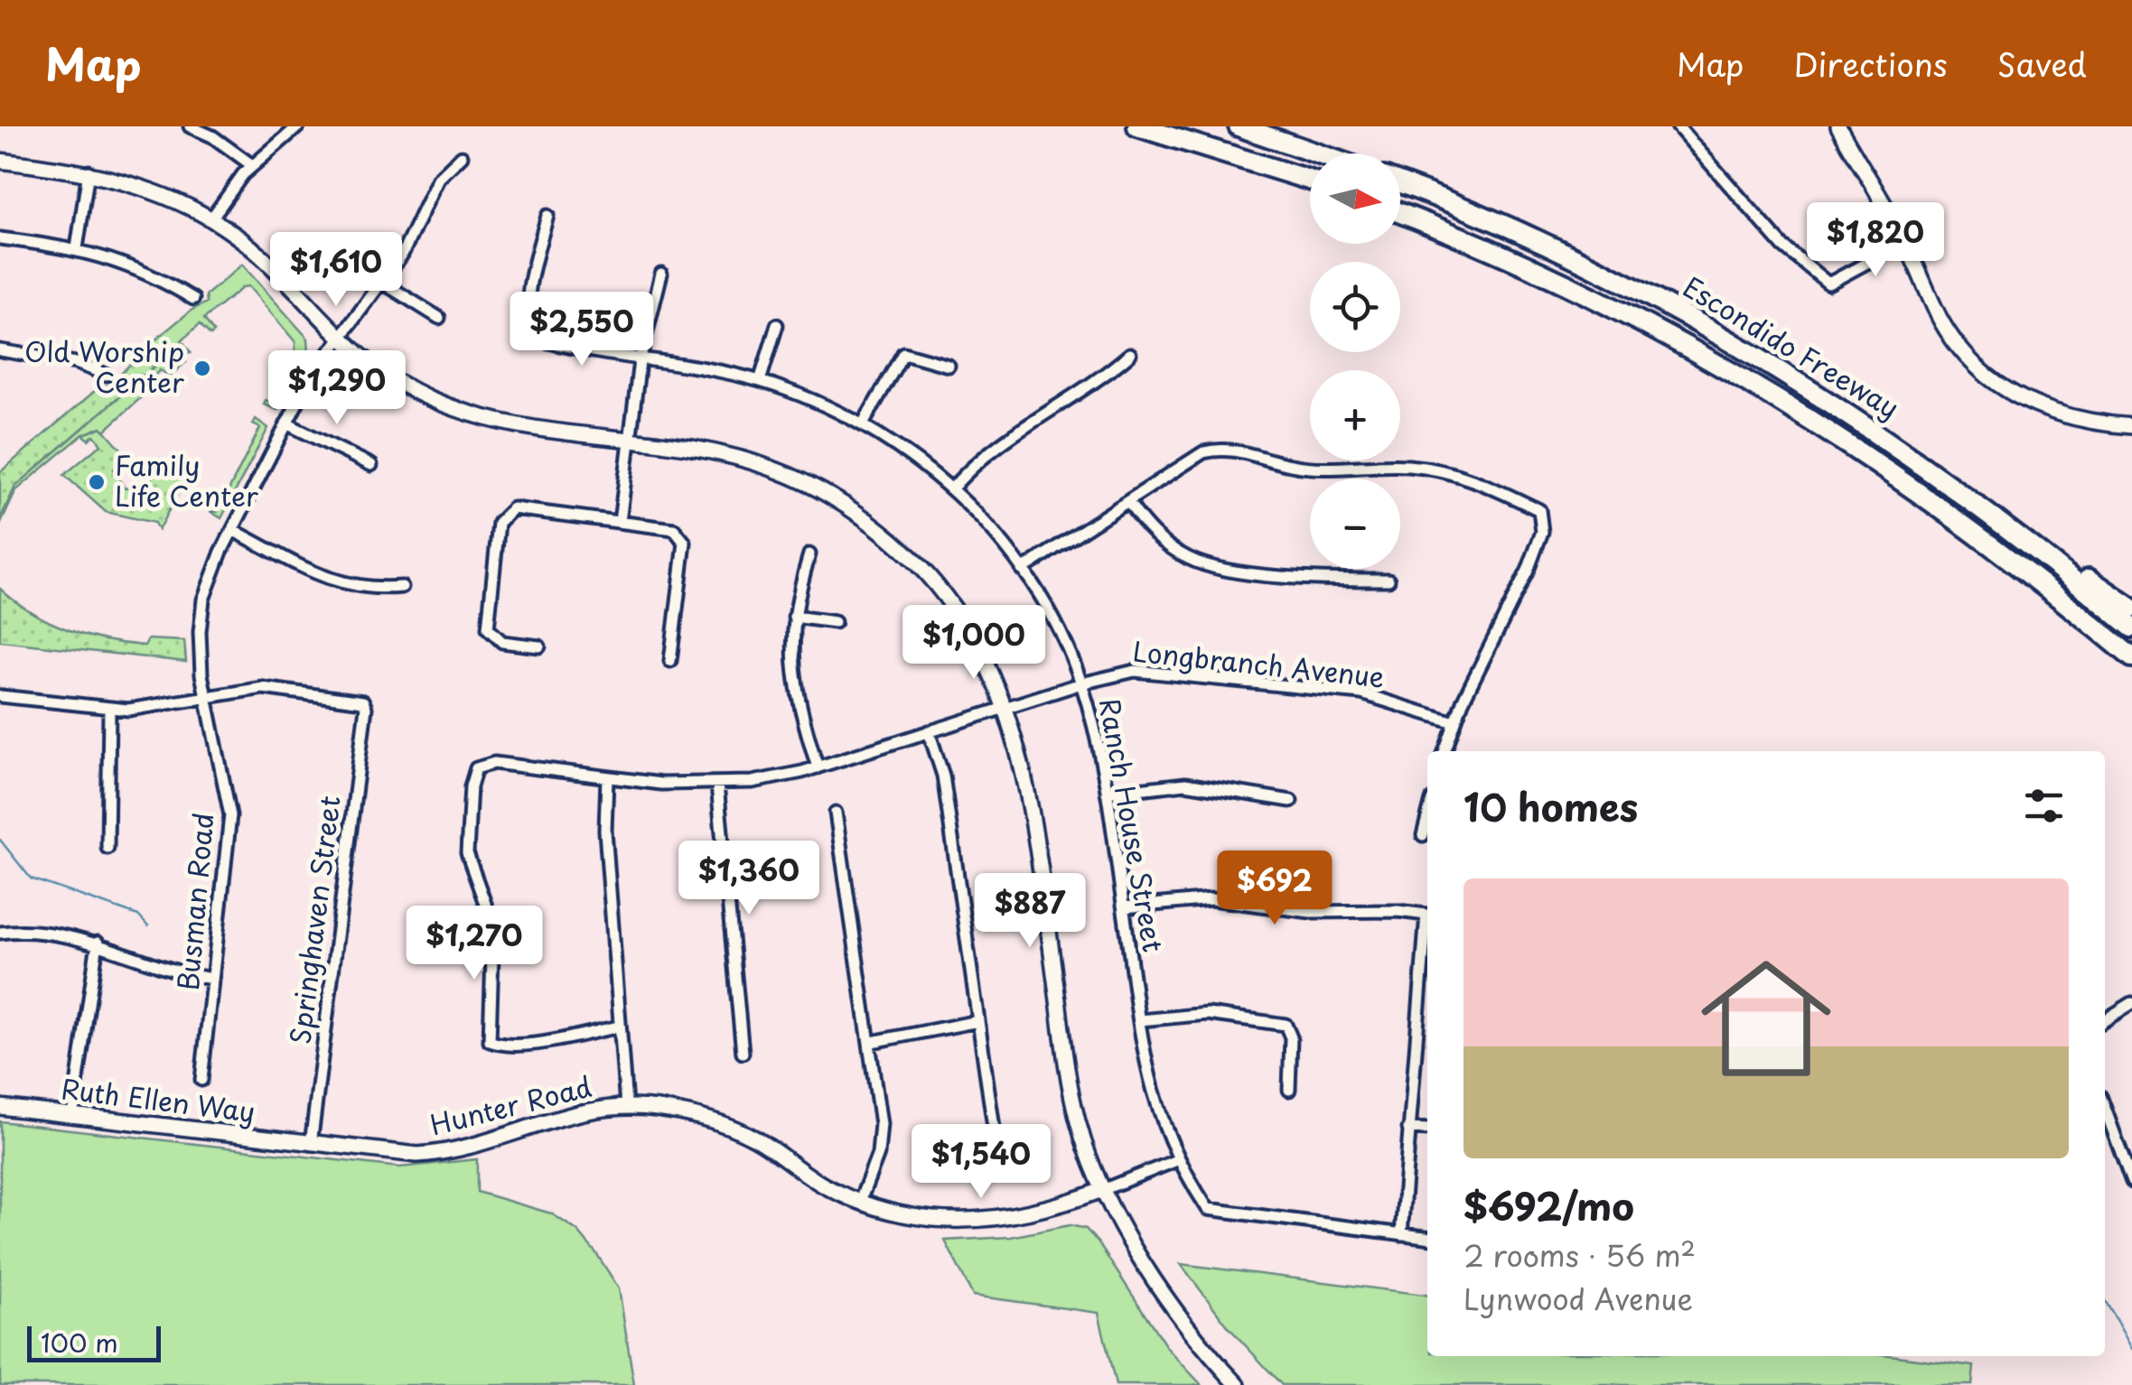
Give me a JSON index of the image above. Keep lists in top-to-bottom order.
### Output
{
  "streets": {
    "highway": ["Escondido Freeway"],
    "main road": ["Ruth Ellen Way", "Hunter Road"],
    "street": [
      "Longbranch Avenue",
      "Ranch House Street",
      "Busman Road",
      "Springhaven Street"
    ]
  },
  "crossings": [
    ["Longbranch Avenue", "Ranch House Street"],
    ["Ranch House Street", "Hunter Road"],
    ["Busman Road", "Springhaven Street"],
    ["Springhaven Street", "Ruth Ellen Way"],
    ["Springhaven Street", "Hunter Road"],
    ["Ruth Ellen Way", "Hunter Road"]
  ],
  "places": ["Old Worship Center", "Family Life Center"],
  "scale_bar": "100 m",
  "north": "right",
  "page": {
    "header": "Map",
    "nav": ["Map", "Directions", "Saved"],
    "map_buttons": ["+", "−"],
    "price": [
      "$1,820",
      "$1,610",
      "$2,550",
      "$1,290",
      "$1,000",
      "$1,360",
      "$692",
      "$887",
      "$1,270",
      "$1,540"
    ],
    "heading": "10 homes",
    "list": [
      {
        "name": "$692/mo",
        "note": "2 rooms · 56 m² · Lynwood Avenue"
      }
    ],
    "scale": "100 m"
  }
}
